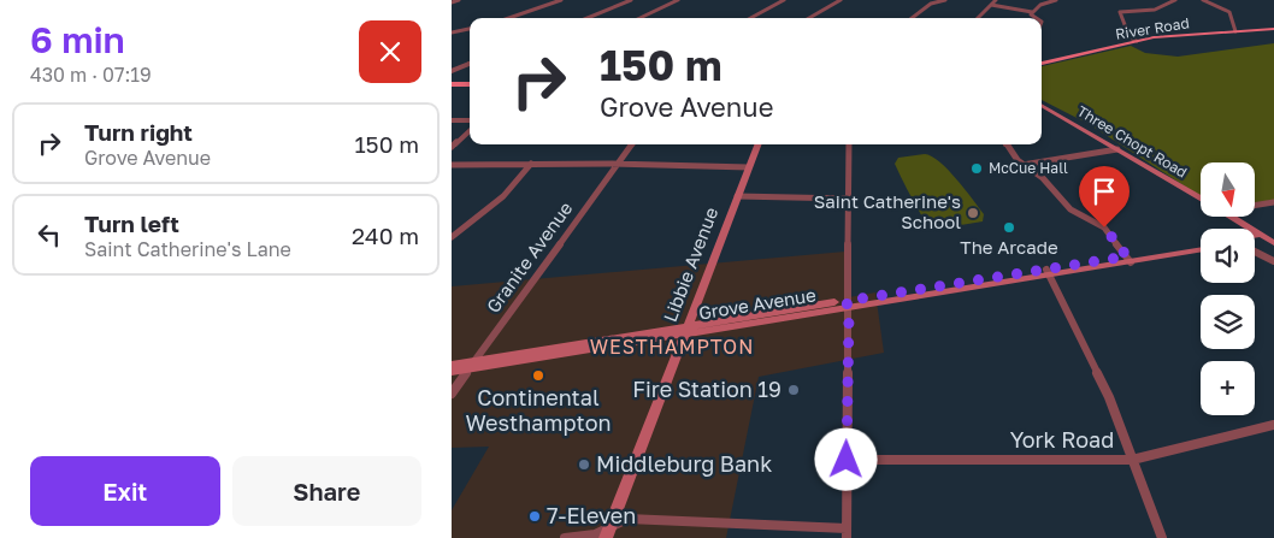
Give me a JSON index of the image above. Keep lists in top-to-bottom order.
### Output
{
  "streets": {
    "main road": [
      "River Road",
      "Three Chopt Road",
      "Libbie Avenue",
      "Grove Avenue"
    ],
    "street": ["Granite Avenue", "York Road"]
  },
  "crossings": [
    ["Granite Avenue", "Grove Avenue"],
    ["Libbie Avenue", "Grove Avenue"]
  ],
  "districts": ["WESTHAMPTON"],
  "places": [
    "McCue Hall",
    "Saint Catherine's School",
    "The Arcade",
    "Continental Westhampton",
    "Fire Station 19",
    "Middleburg Bank",
    "7-Eleven"
  ],
  "north": "bottom",
  "page": {
    "heading": ["6 min", "430 m · 07:19"],
    "turn": ["150 m", "Grove Avenue"],
    "list": [
      {
        "name": "Turn right",
        "note": "Grove Avenue",
        "value": "150 m"
      },
      {
        "name": "Turn left",
        "note": "Saint Catherine's Lane",
        "value": "240 m"
      }
    ],
    "map_buttons": "+",
    "buttons": ["Exit", "Share"]
  }
}
